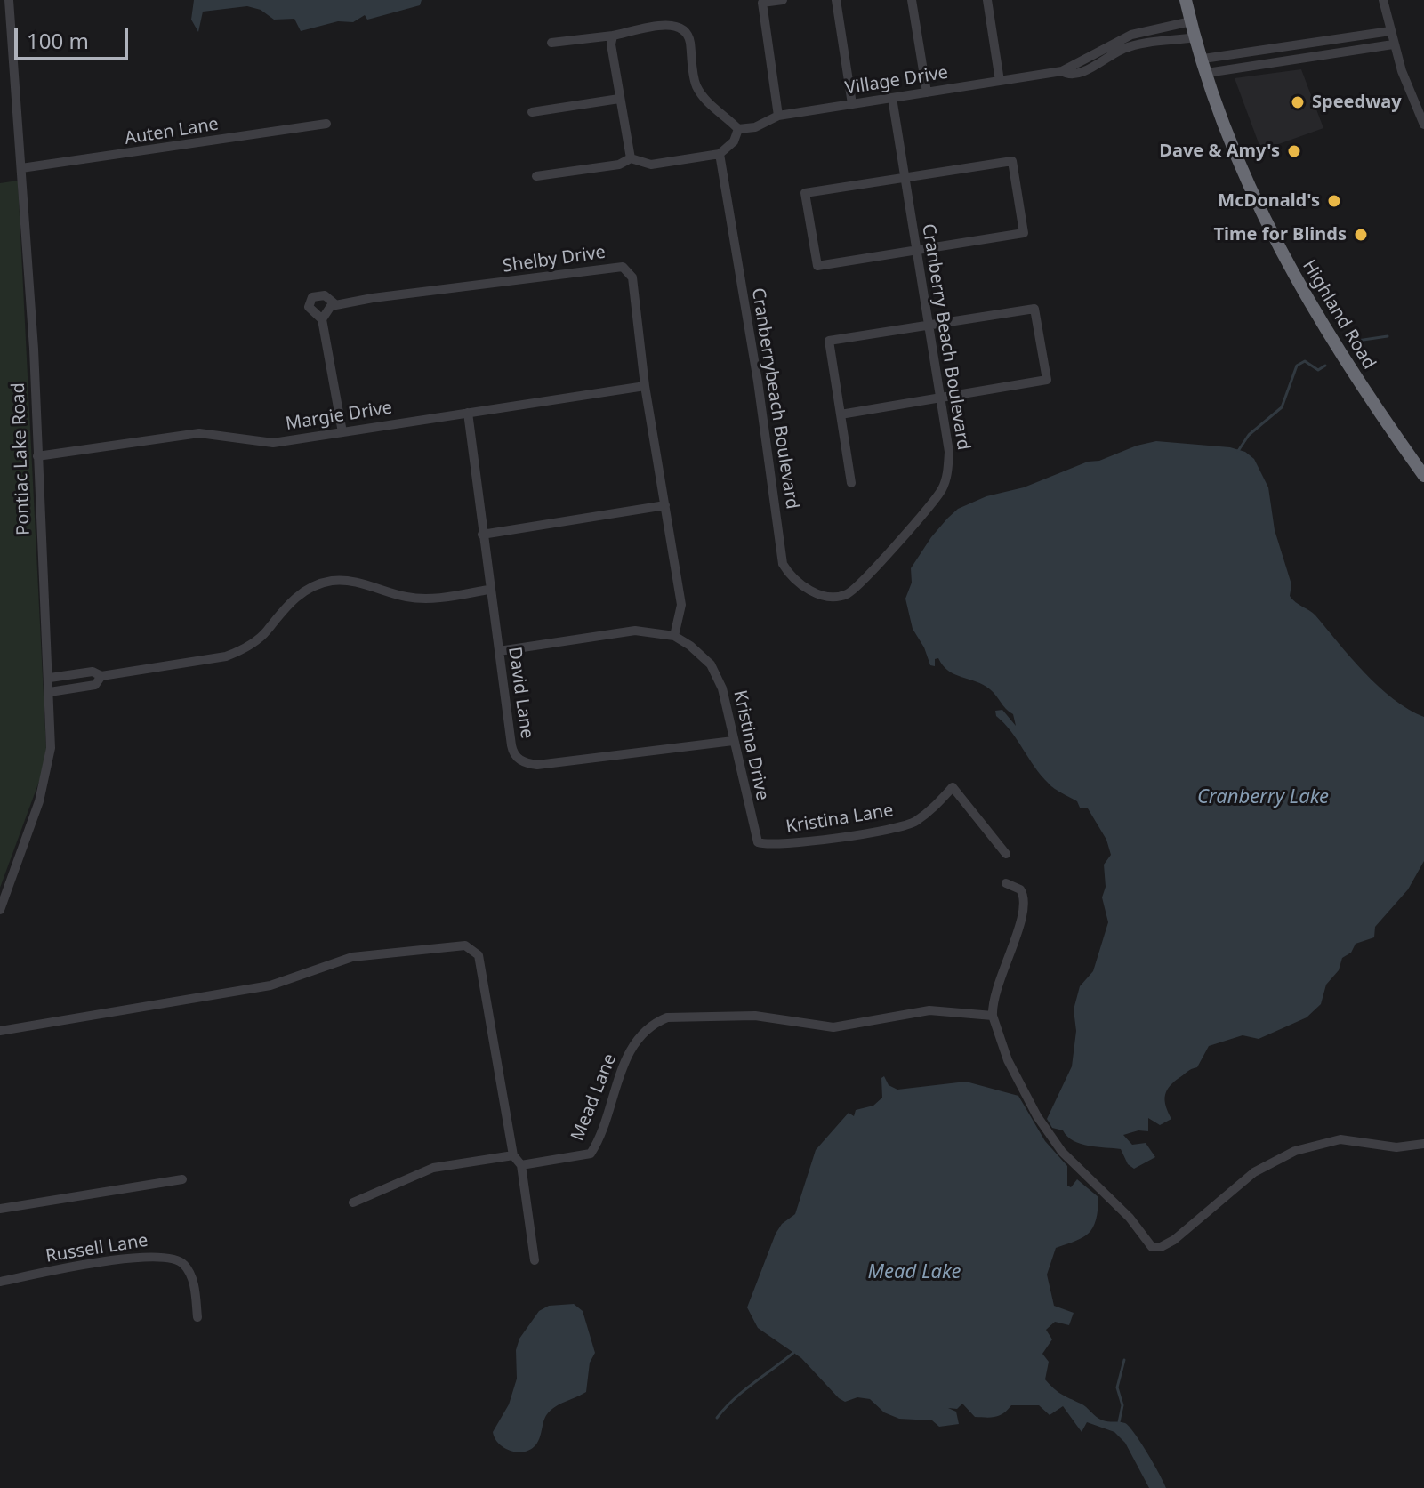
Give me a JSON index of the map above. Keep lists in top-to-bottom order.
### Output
{
  "streets": {
    "highway": ["Highland Road"],
    "street": [
      "Village Drive",
      "Auten Lane",
      "Shelby Drive",
      "Cranberry Beach Boulevard",
      "Cranberrybeach Boulevard",
      "Margie Drive",
      "Pontiac Lake Road",
      "David Lane",
      "Kristina Drive",
      "Kristina Lane",
      "Mead Lane",
      "Russell Lane"
    ]
  },
  "crossings": [
    ["Village Drive", "Highland Road"],
    ["Village Drive", "Cranberry Beach Boulevard"],
    ["Auten Lane", "Pontiac Lake Road"],
    ["Shelby Drive", "Margie Drive"],
    ["Shelby Drive", "Kristina Drive"],
    ["Cranberry Beach Boulevard", "Cranberrybeach Boulevard"],
    ["Margie Drive", "Pontiac Lake Road"],
    ["Margie Drive", "David Lane"],
    ["David Lane", "Kristina Drive"],
    ["Kristina Drive", "Kristina Lane"]
  ],
  "water": ["Cranberry Lake", "Mead Lake"],
  "places": [
    "Speedway",
    "Dave & Amy's",
    "McDonald's",
    "Time for Blinds"
  ],
  "scale_bar": "100 m"
}
